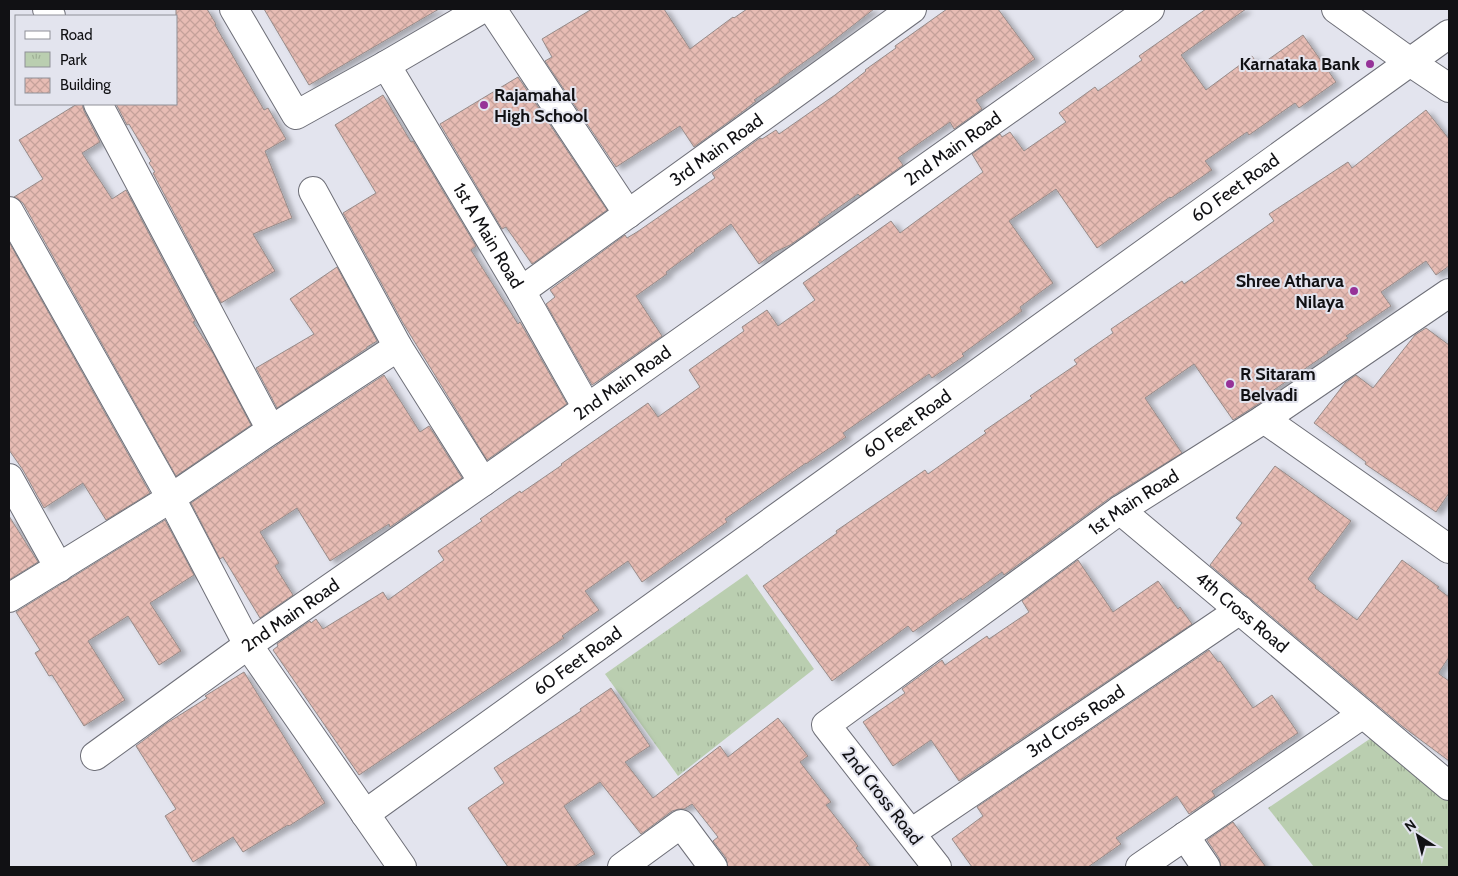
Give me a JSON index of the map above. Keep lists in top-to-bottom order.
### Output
{
  "streets": {
    "street": [
      "2nd Main Road",
      "3rd Main Road",
      "60 Feet Road",
      "1st A Main Road",
      "1st Main Road",
      "4th Cross Road",
      "3rd Cross Road",
      "2nd Cross Road"
    ]
  },
  "crossings": [
    ["2nd Main Road", "1st A Main Road"],
    ["3rd Main Road", "1st A Main Road"],
    ["1st Main Road", "4th Cross Road"],
    ["1st Main Road", "2nd Cross Road"],
    ["4th Cross Road", "3rd Cross Road"],
    ["3rd Cross Road", "2nd Cross Road"]
  ],
  "places": [
    "Karnataka Bank",
    "Rajamahal High School",
    "Shree Atharva Nilaya",
    "R Sitaram Belvadi"
  ],
  "legend": ["Road", "Park", "Building"],
  "north": "top left"
}
